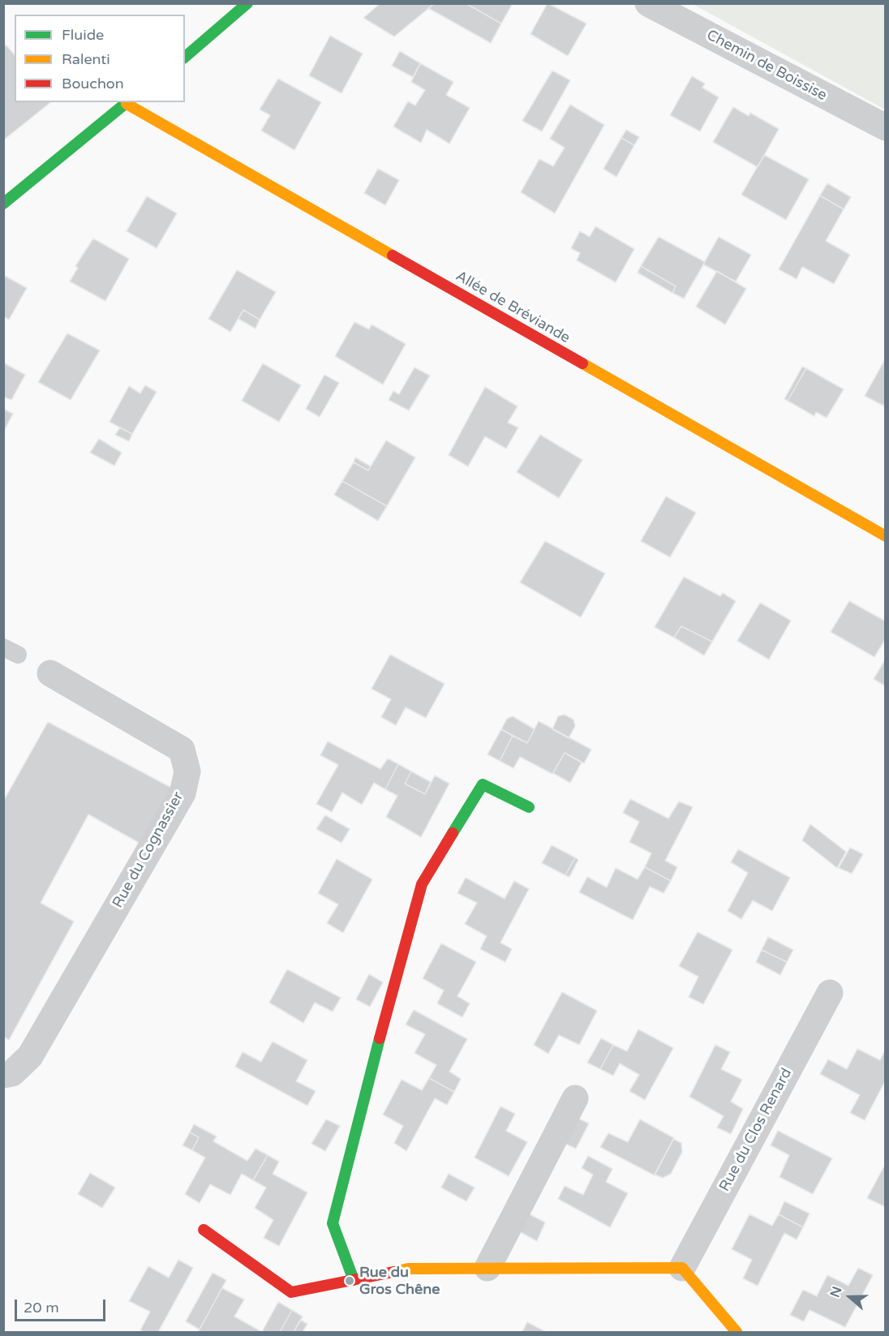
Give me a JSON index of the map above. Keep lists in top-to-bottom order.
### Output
{
  "streets": {
    "street": [
      "Chemin de Boissise",
      "Allée de Bréviande",
      "Rue du Cognassier",
      "Rue du Clos Renard"
    ]
  },
  "places": ["Rue du Gros Chêne"],
  "legend": ["Fluide", "Ralenti", "Bouchon"],
  "scale_bar": "20 m",
  "north": "left"
}
